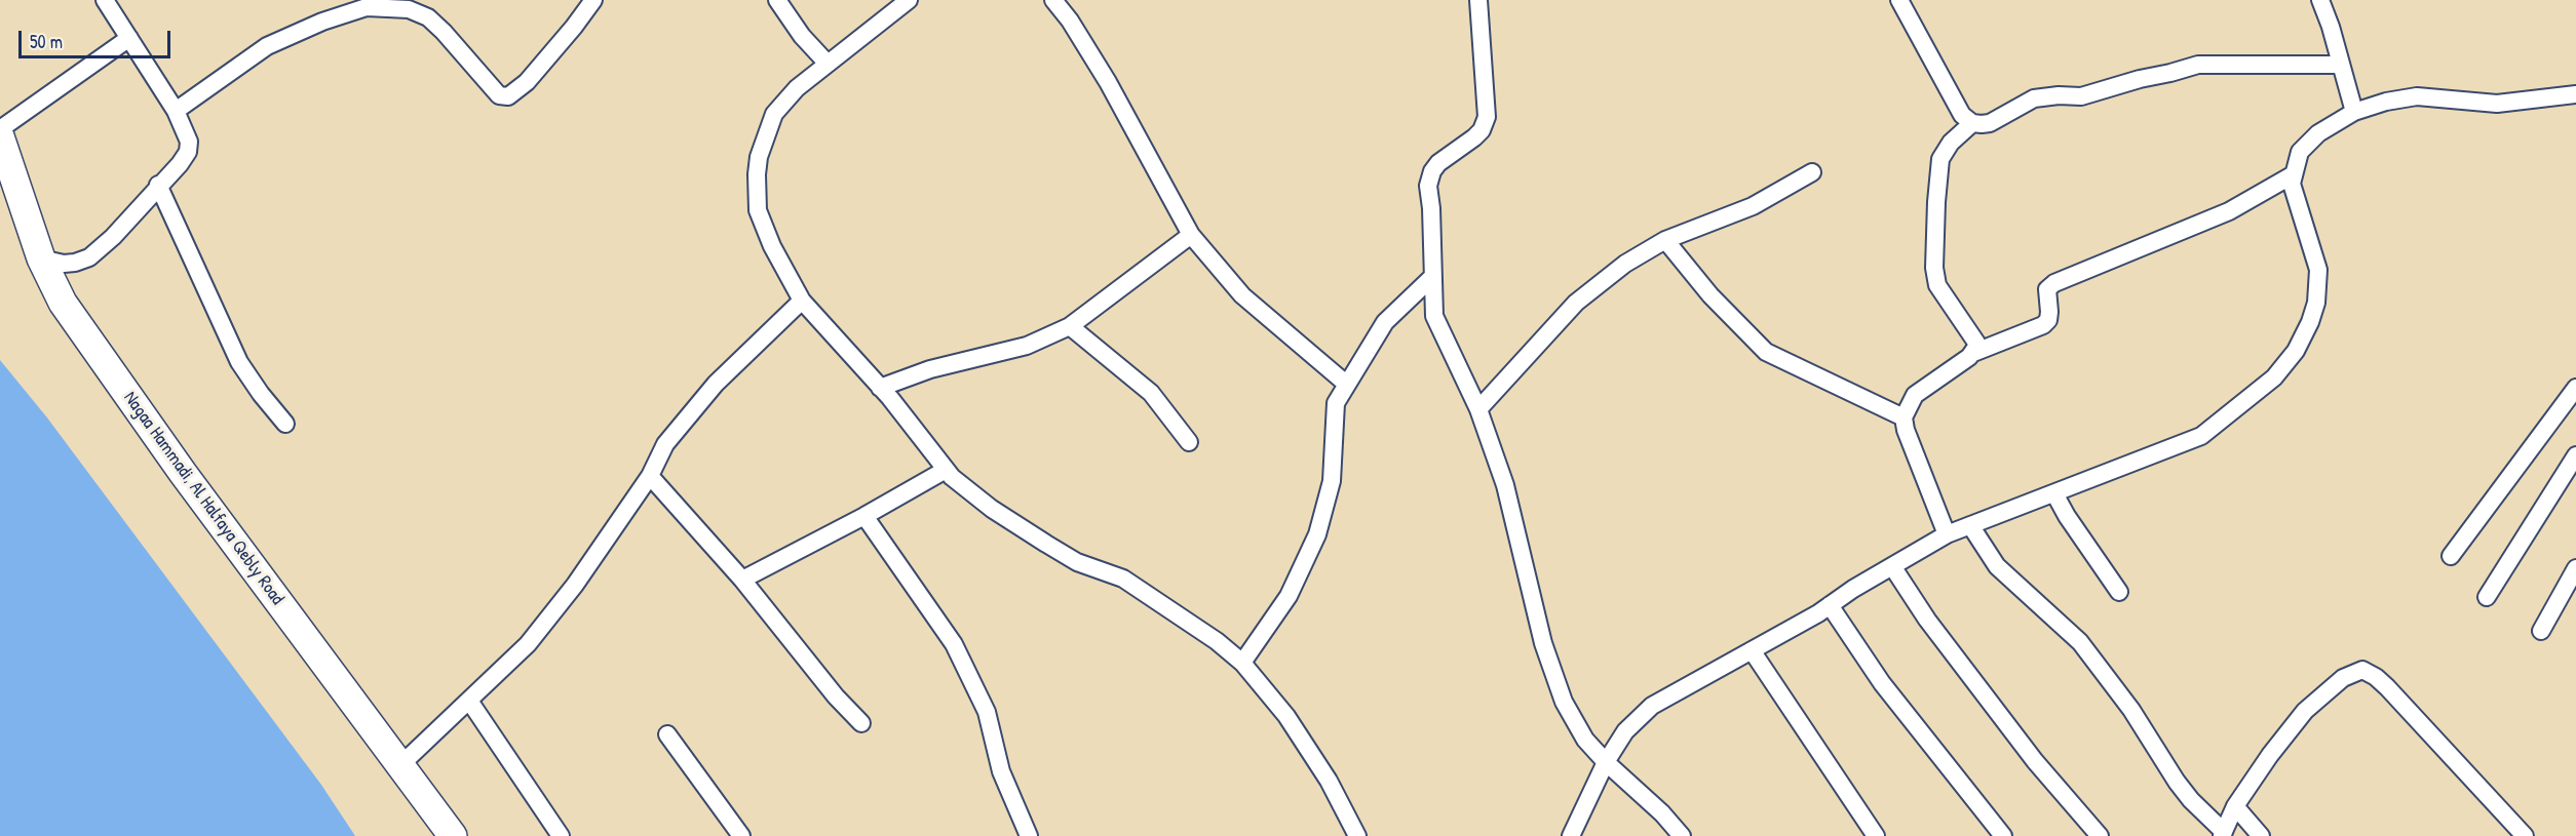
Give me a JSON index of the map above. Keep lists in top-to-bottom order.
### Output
{
  "streets": {
    "main road": ["Nagaa Hammadi, Al Halfaya Qebly Road"]
  },
  "scale_bar": "50 m"
}
